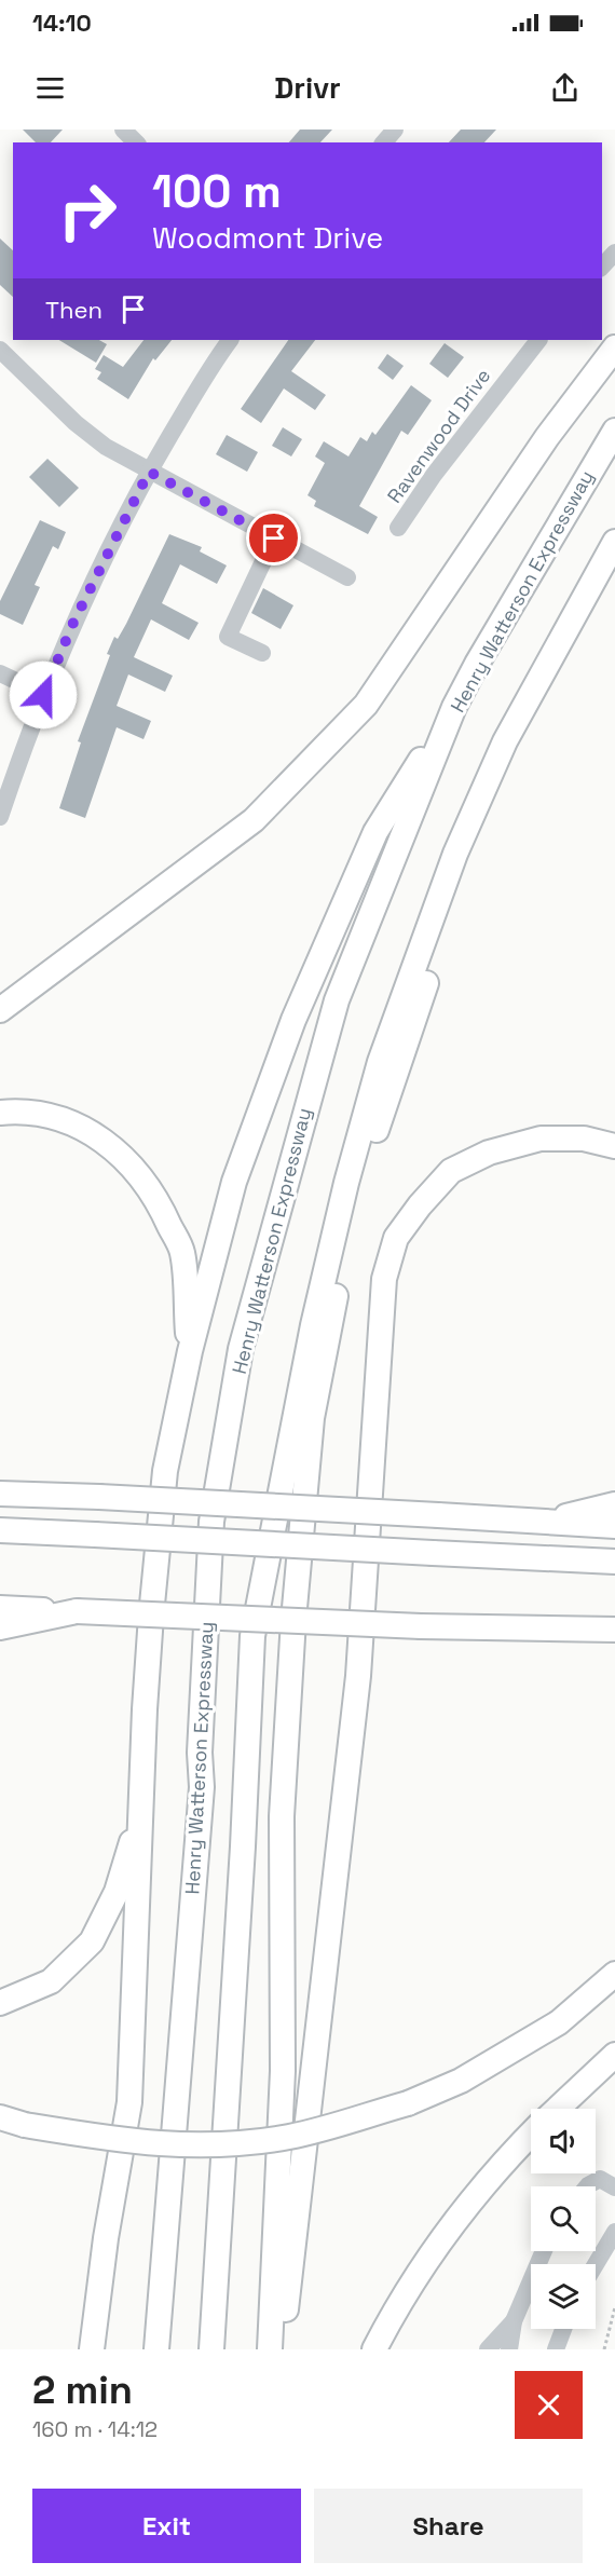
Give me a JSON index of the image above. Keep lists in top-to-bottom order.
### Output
{
  "streets": {
    "highway": ["Henry Watterson Expressway"],
    "street": ["Ravenwood Drive"]
  },
  "page": {
    "status": "14:10",
    "header": "Drivr",
    "turn": ["100 m", "Woodmont Drive"],
    "then": "Then",
    "heading": ["2 min", "160 m · 14:12"],
    "buttons": ["Exit", "Share"]
  }
}
